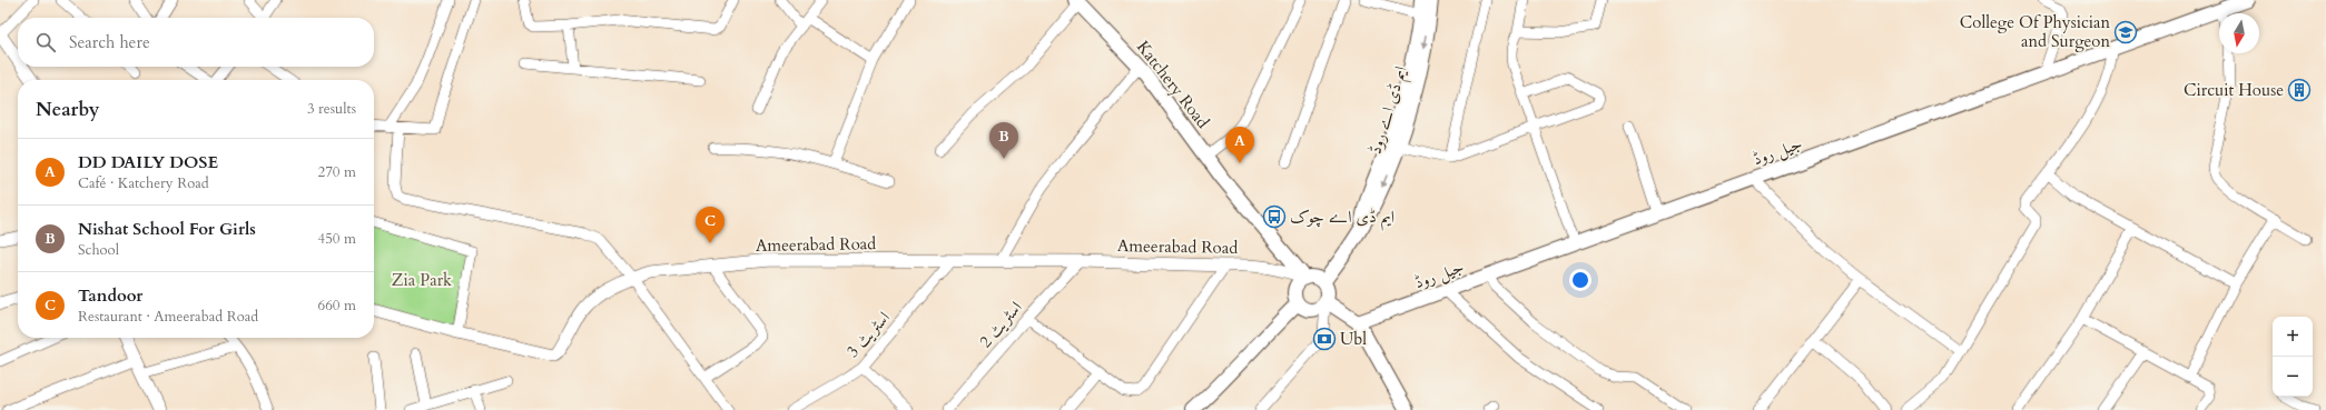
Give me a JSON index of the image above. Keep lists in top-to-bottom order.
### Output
{
  "streets": {
    "main road": ["Katchery Road", "ایم ڈی اے روڈ", "جیل روڈ"],
    "street": ["Ameerabad Road", "اسٹریٹ 2", "اسٹریٹ 3"]
  },
  "crossings": [
    ["Katchery Road", "ایم ڈی اے روڈ"],
    ["Katchery Road", "Ameerabad Road"],
    ["ایم ڈی اے روڈ", "Ameerabad Road"],
    ["Ameerabad Road", "اسٹریٹ 2"],
    ["Ameerabad Road", "اسٹریٹ 3"]
  ],
  "parks": ["Zia Park"],
  "places": {
    "school or university": ["College Of Physician and Surgeon"],
    "building": ["Circuit House"],
    "bus stop": ["ایم ڈی اے چوک"],
    "bank": ["Ubl"]
  },
  "north": "bottom",
  "page": {
    "search": "Search here",
    "heading": ["Nearby", "3 results"],
    "pins": ["B", "A", "C"],
    "list": [
      {
        "mark": "A",
        "name": "DD DAILY DOSE",
        "note": "Café · Katchery Road",
        "value": "270 m"
      },
      {
        "mark": "B",
        "name": "Nishat School For Girls",
        "note": "School",
        "value": "450 m"
      },
      {
        "mark": "C",
        "name": "Tandoor",
        "note": "Restaurant · Ameerabad Road",
        "value": "660 m"
      }
    ],
    "map_buttons": ["+", "−"]
  }
}
